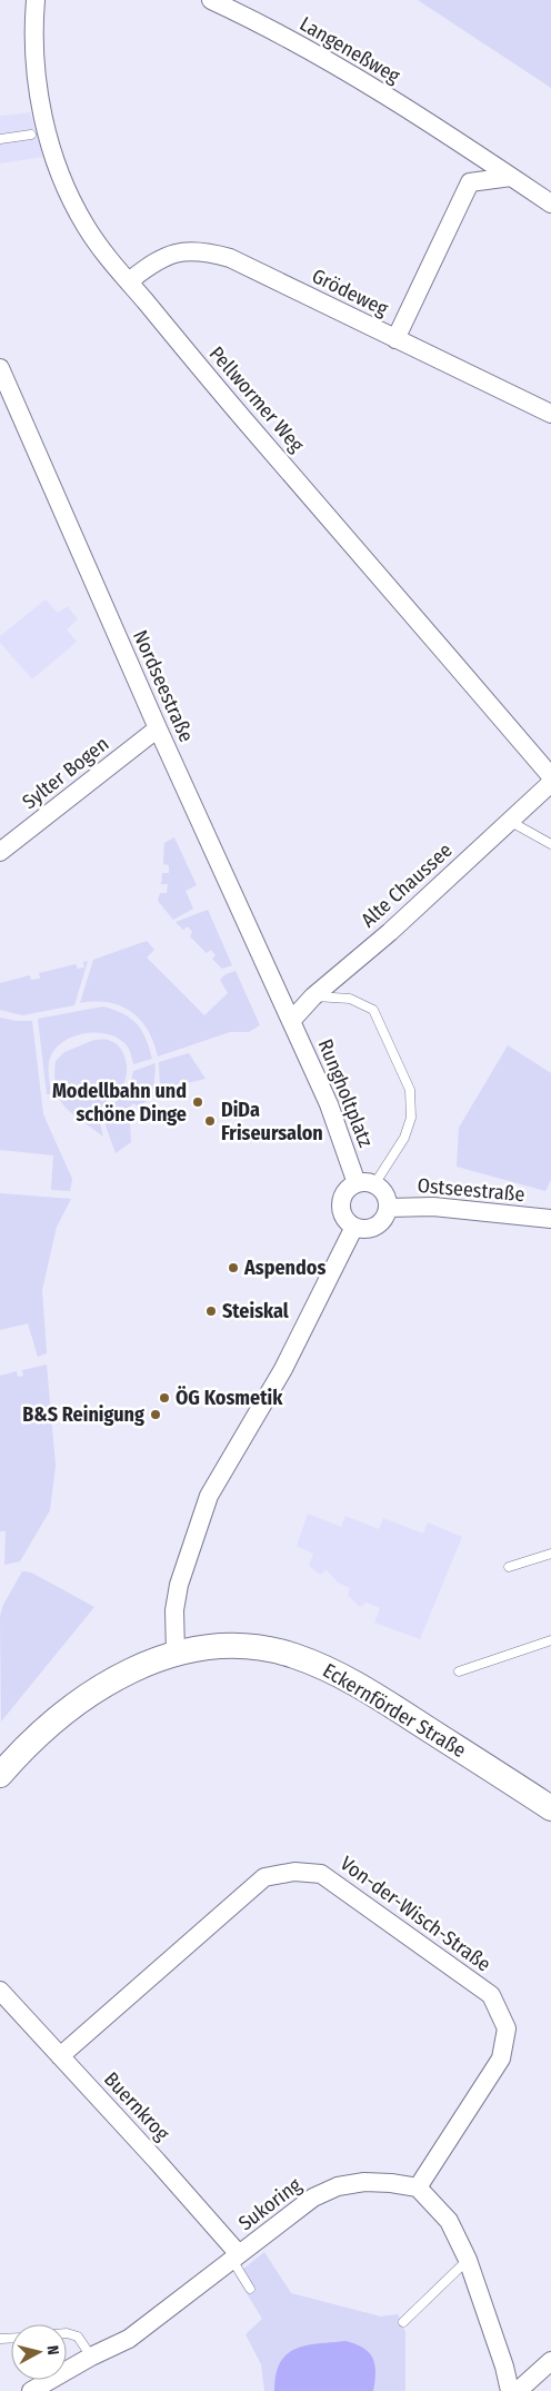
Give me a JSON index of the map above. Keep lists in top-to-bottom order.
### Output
{
  "streets": {
    "street": [
      "Langeneßweg",
      "Grödeweg",
      "Pellwormer Weg",
      "Nordseestraße",
      "Sylter Bogen",
      "Alte Chaussee",
      "Rungholtplatz",
      "Ostseestraße",
      "Eckernförder Straße",
      "Von-der-Wisch-Straße",
      "Buernkrog",
      "Sukoring"
    ]
  },
  "crossings": [
    ["Grödeweg", "Pellwormer Weg"],
    ["Nordseestraße", "Sylter Bogen"],
    ["Nordseestraße", "Alte Chaussee"],
    ["Nordseestraße", "Rungholtplatz"],
    ["Alte Chaussee", "Rungholtplatz"],
    ["Rungholtplatz", "Ostseestraße"],
    ["Von-der-Wisch-Straße", "Buernkrog"],
    ["Von-der-Wisch-Straße", "Sukoring"],
    ["Buernkrog", "Sukoring"]
  ],
  "places": [
    "Modellbahn und schöne Dinge",
    "DiDa Friseursalon",
    "Aspendos",
    "Steiskal",
    "ÖG Kosmetik",
    "B&S Reinigung"
  ],
  "north": "right"
}
